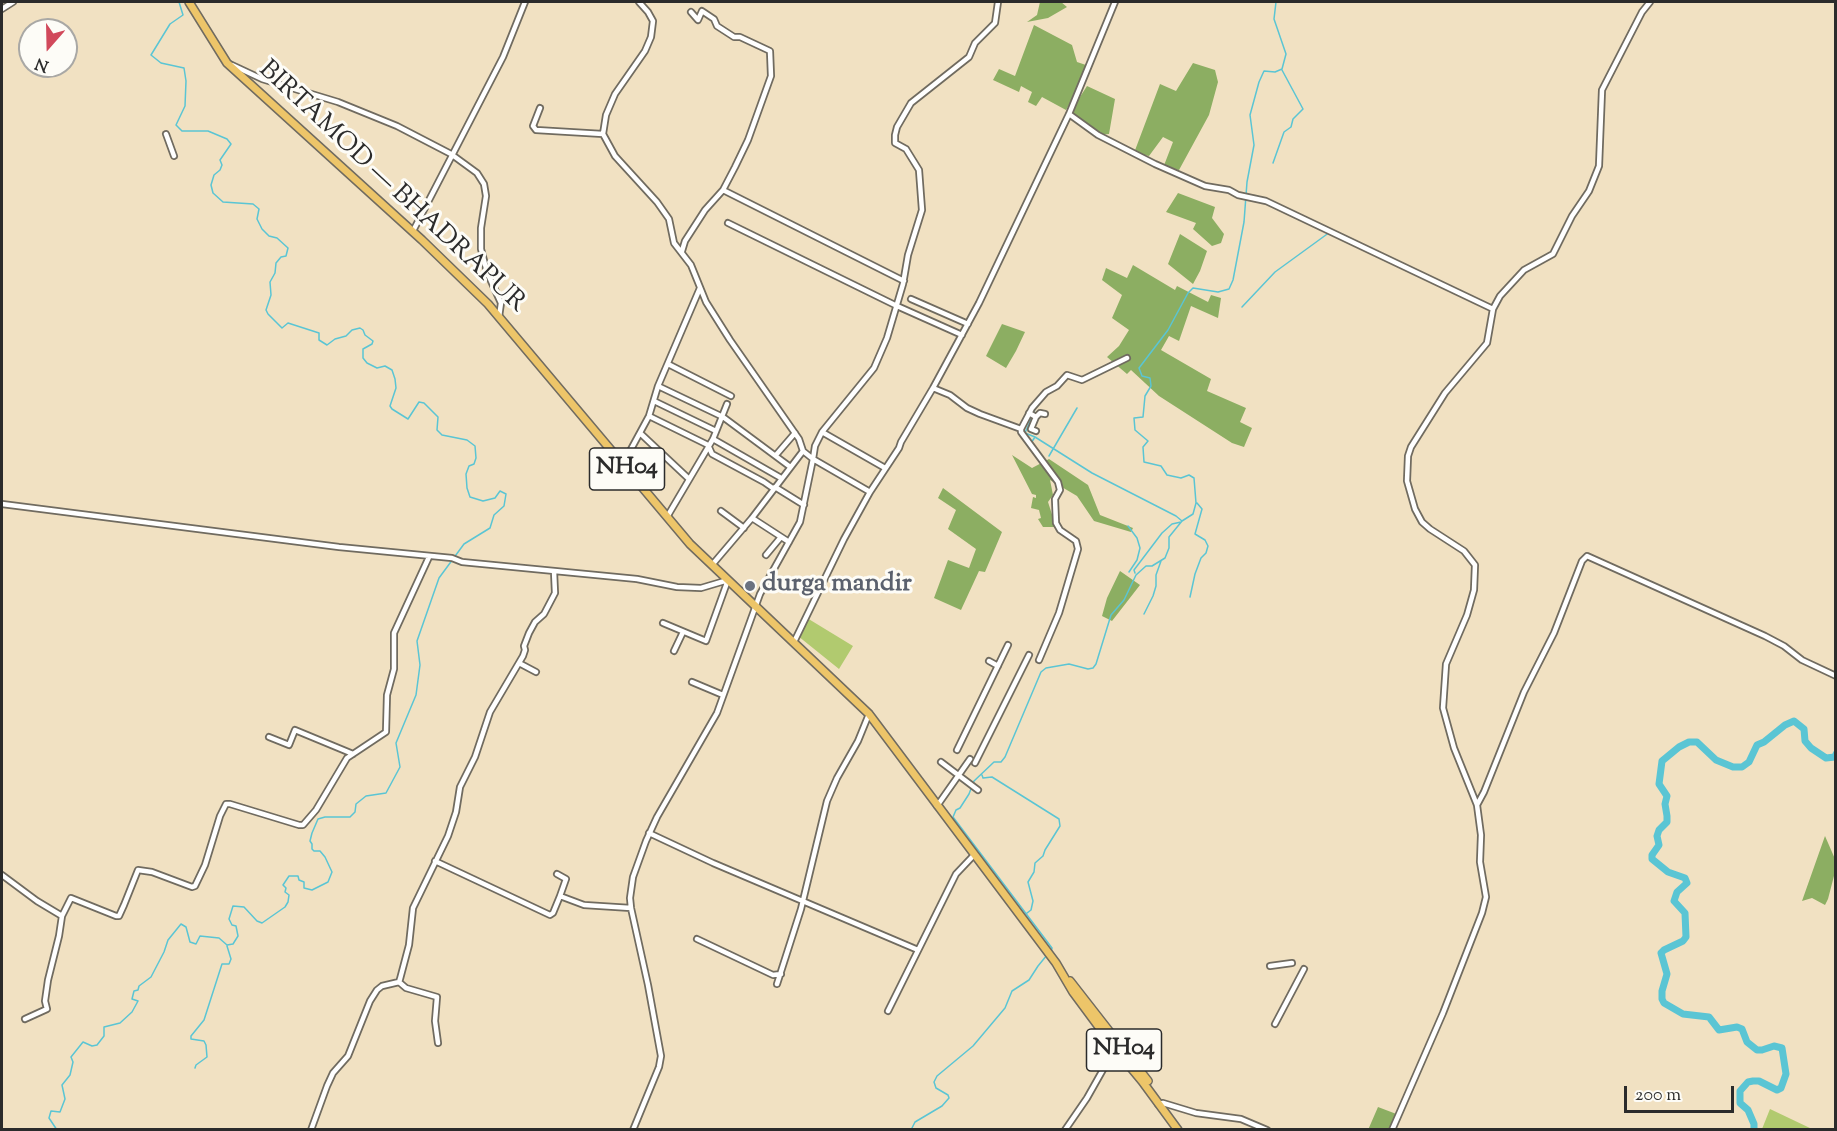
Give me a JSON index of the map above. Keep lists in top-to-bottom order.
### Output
{
  "streets": {
    "main road": ["BIRTAMOD — BHADRAPUR", "NH04"]
  },
  "places": ["durga mandir"],
  "scale_bar": "200 m",
  "north": "bottom"
}
